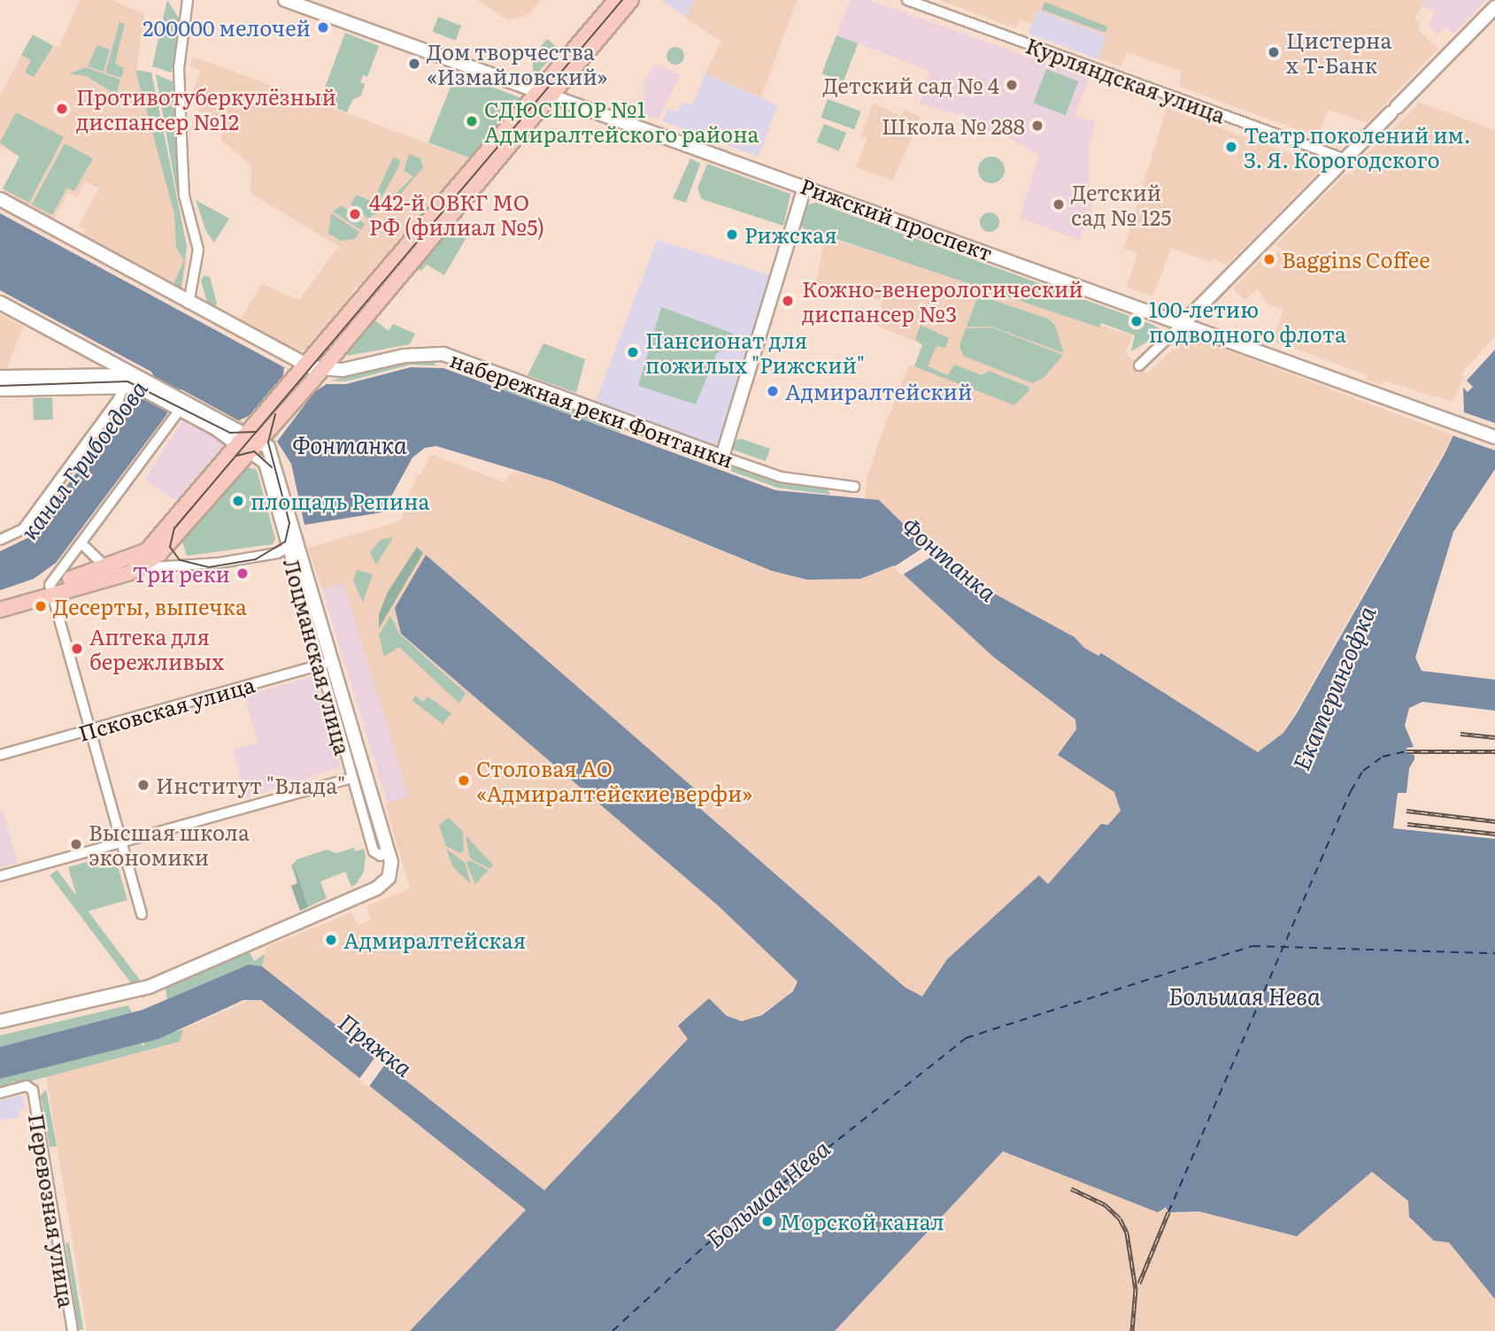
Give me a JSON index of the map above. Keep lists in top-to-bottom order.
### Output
{
  "streets": {
    "street": [
      "Курляндская улица",
      "Рижский проспект",
      "набережная реки Фонтанки",
      "Лоцманская улица",
      "Псковская улица",
      "Перевозная улица"
    ]
  },
  "crossings": [
    ["Лоцманская улица", "Псковская улица"]
  ],
  "water": [
    "Фонтанка",
    "канал Грибоедова",
    "Екатерингофка",
    "Большая Нева",
    "Пряжка"
  ],
  "places": [
    "200000 мелочей",
    "Цистерна х Т-Банк",
    "Дом творчества «Измайловский»",
    "Детский сад № 4",
    "Противотуберкулёзный диспансер №12",
    "СДЮСШОР №1 Адмиралтейского района",
    "Школа № 288",
    "Театр поколений им. З. Я. Корогодского",
    "Детский сад № 125",
    "442-й ОВКГ МО РФ (филиал №5)",
    "Рижская",
    "Baggins Coffee",
    "Кожно-венерологический диспансер №3",
    "100-летию подводного флота",
    "Пансионат для пожилых \"Рижский\"",
    "Адмиралтейский",
    "площадь Репина",
    "Три реки",
    "Десерты, выпечка",
    "Аптека для бережливых",
    "Столовая АО «Адмиралтейские верфи»",
    "Институт \"Влада\"",
    "Высшая школа экономики",
    "Адмиралтейская",
    "Морской канал"
  ]
}
